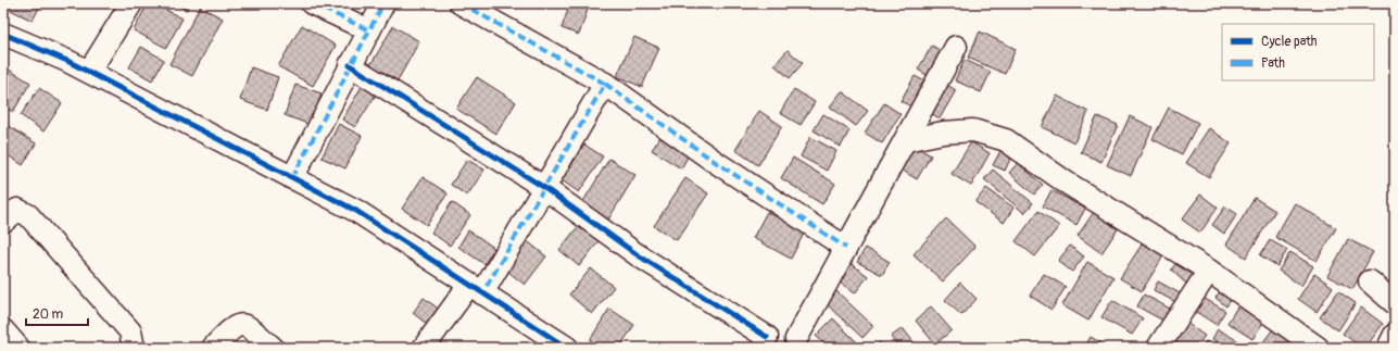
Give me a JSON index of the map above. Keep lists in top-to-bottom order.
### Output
{
  "legend": ["Cycle path", "Path"],
  "scale_bar": "20 m"
}
